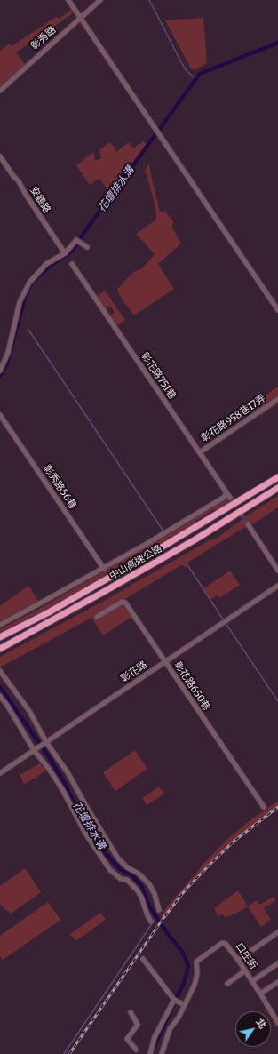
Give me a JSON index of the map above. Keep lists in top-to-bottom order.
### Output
{
  "streets": {
    "highway": ["中山高速公路"],
    "street": [
      "彰秀路",
      "安鶴路",
      "彰花路751巷",
      "彰花路958巷17弄",
      "彰秀路56巷",
      "彰花路",
      "彰花路650巷",
      "口庄街"
    ]
  },
  "crossings": [
    ["彰花路751巷", "彰花路958巷17弄"],
    ["彰花路", "彰花路650巷"]
  ],
  "water": ["花壇排水溝"],
  "north": "top right"
}
